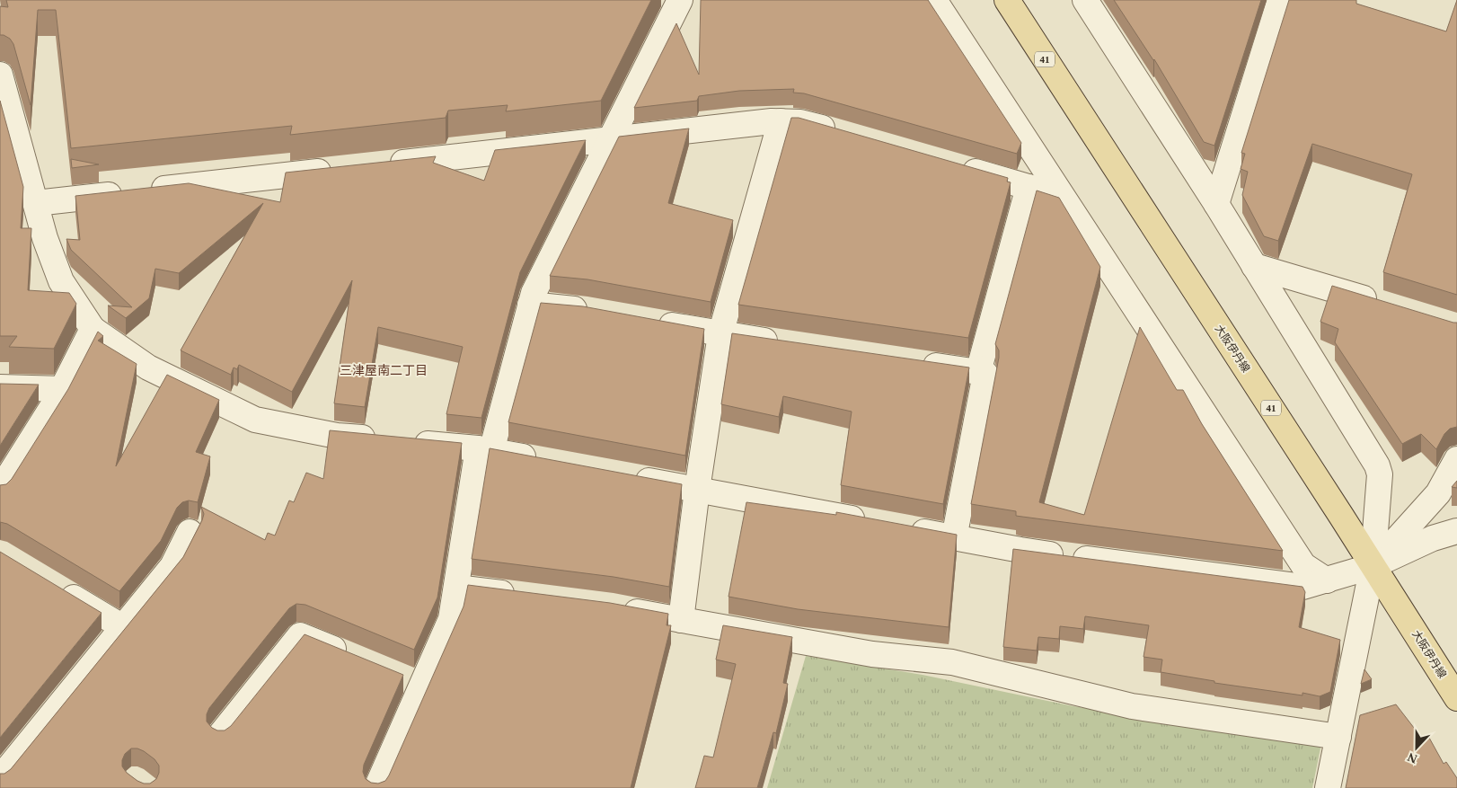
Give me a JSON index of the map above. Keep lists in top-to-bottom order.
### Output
{
  "streets": {
    "main road": ["41", "大阪伊丹線"]
  },
  "districts": ["三津屋南二丁目"],
  "north": "bottom"
}
